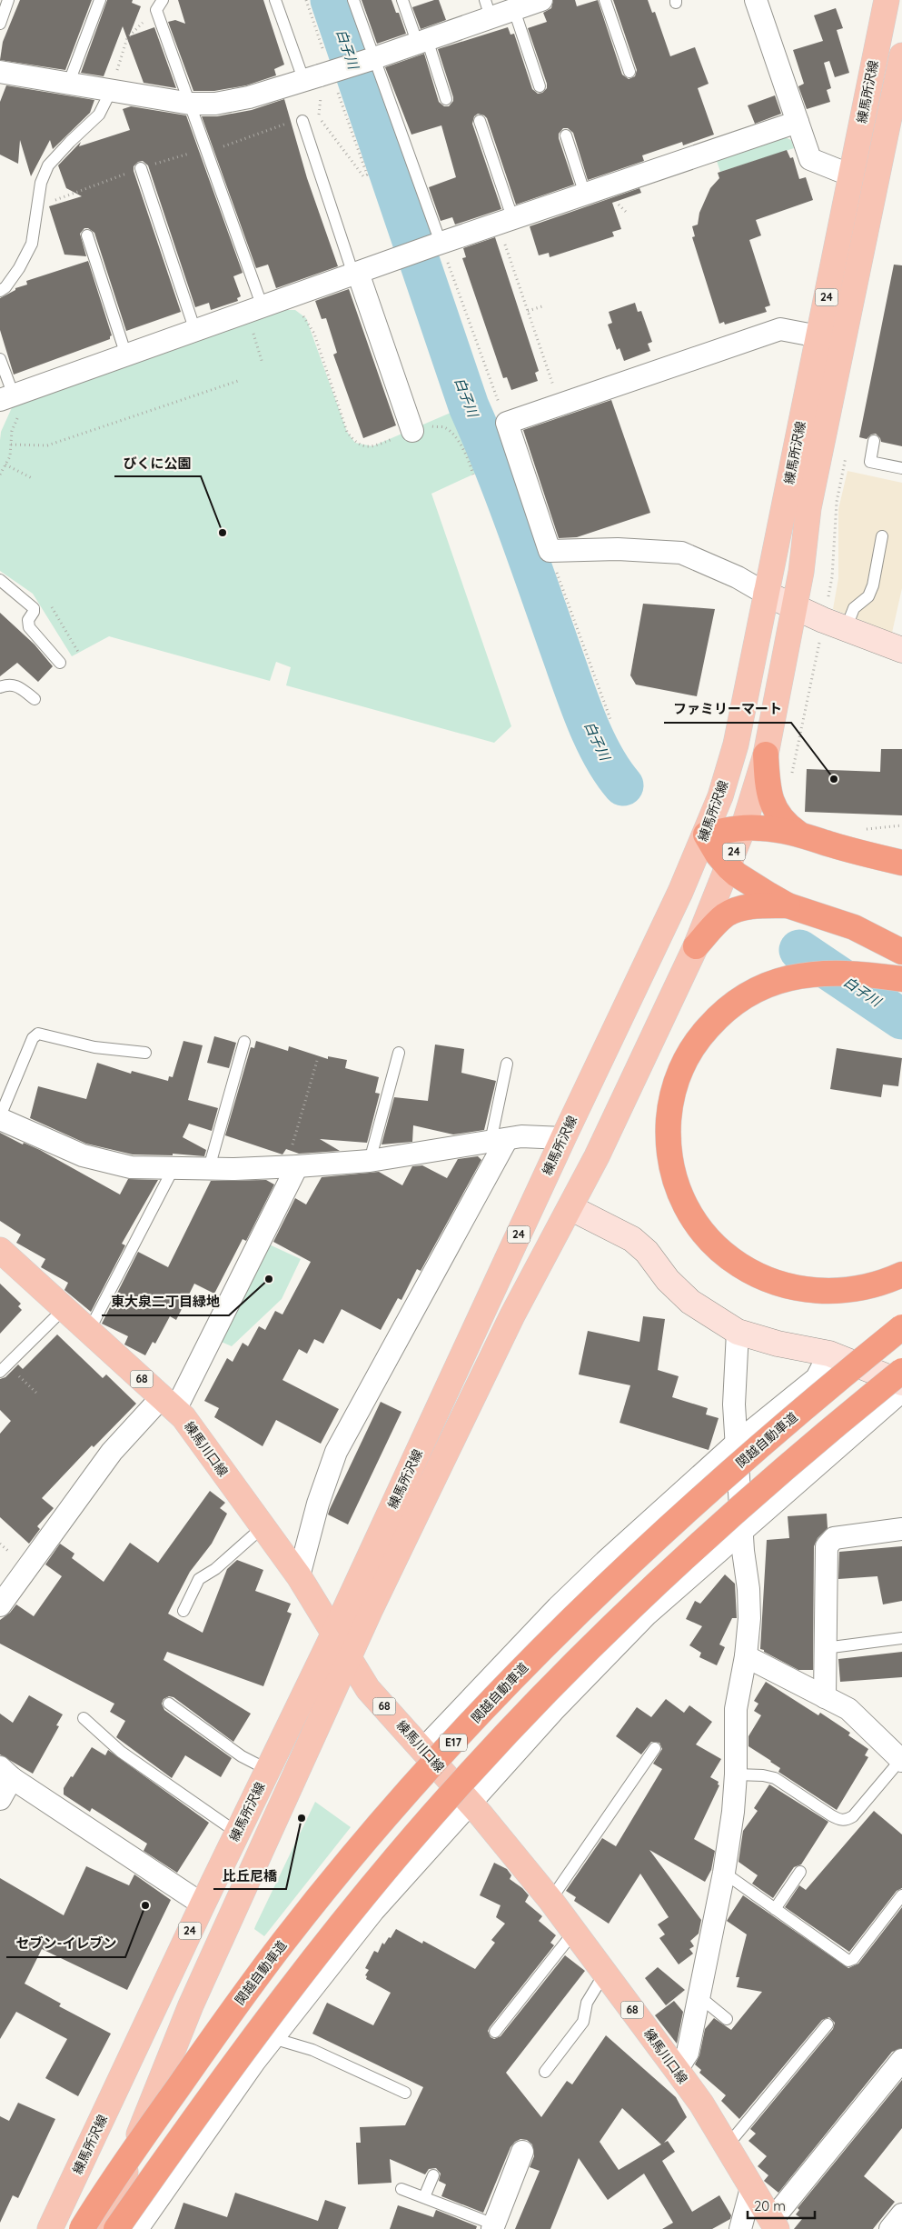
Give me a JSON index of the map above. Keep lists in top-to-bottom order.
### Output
{
  "streets": {
    "highway": ["関越自動車道", "E17"],
    "main road": [
      "練馬所沢線",
      "24",
      "68",
      "練馬川口線"
    ]
  },
  "crossings": [
    ["練馬所沢線", "練馬川口線"]
  ],
  "water": ["白子川"],
  "places": [
    "びくに公園",
    "ファミリーマート",
    "東大泉二丁目緑地",
    "比丘尼橋",
    "セブン-イレブン"
  ],
  "scale_bar": "20 m"
}
